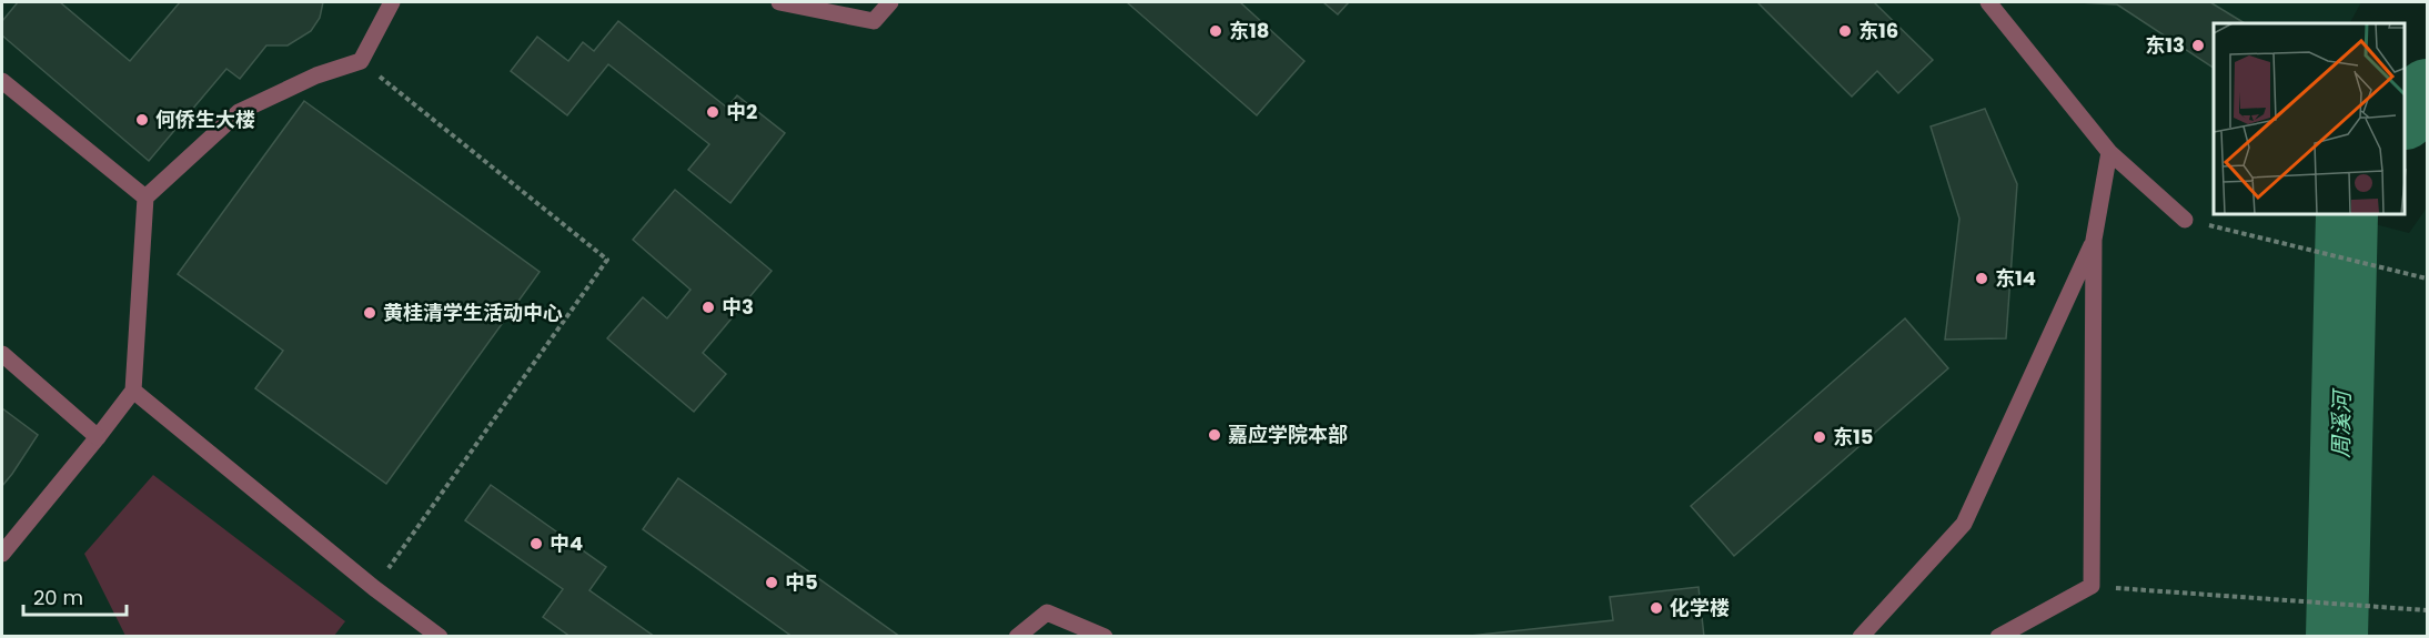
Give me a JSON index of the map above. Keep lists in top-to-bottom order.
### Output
{
  "water": ["周溪河"],
  "places": [
    "东18",
    "东16",
    "东13",
    "中2",
    "何侨生大楼",
    "东14",
    "中3",
    "黄桂清学生活动中心",
    "嘉应学院本部",
    "东15",
    "中4",
    "中5",
    "化学楼"
  ],
  "scale_bar": "20 m"
}
